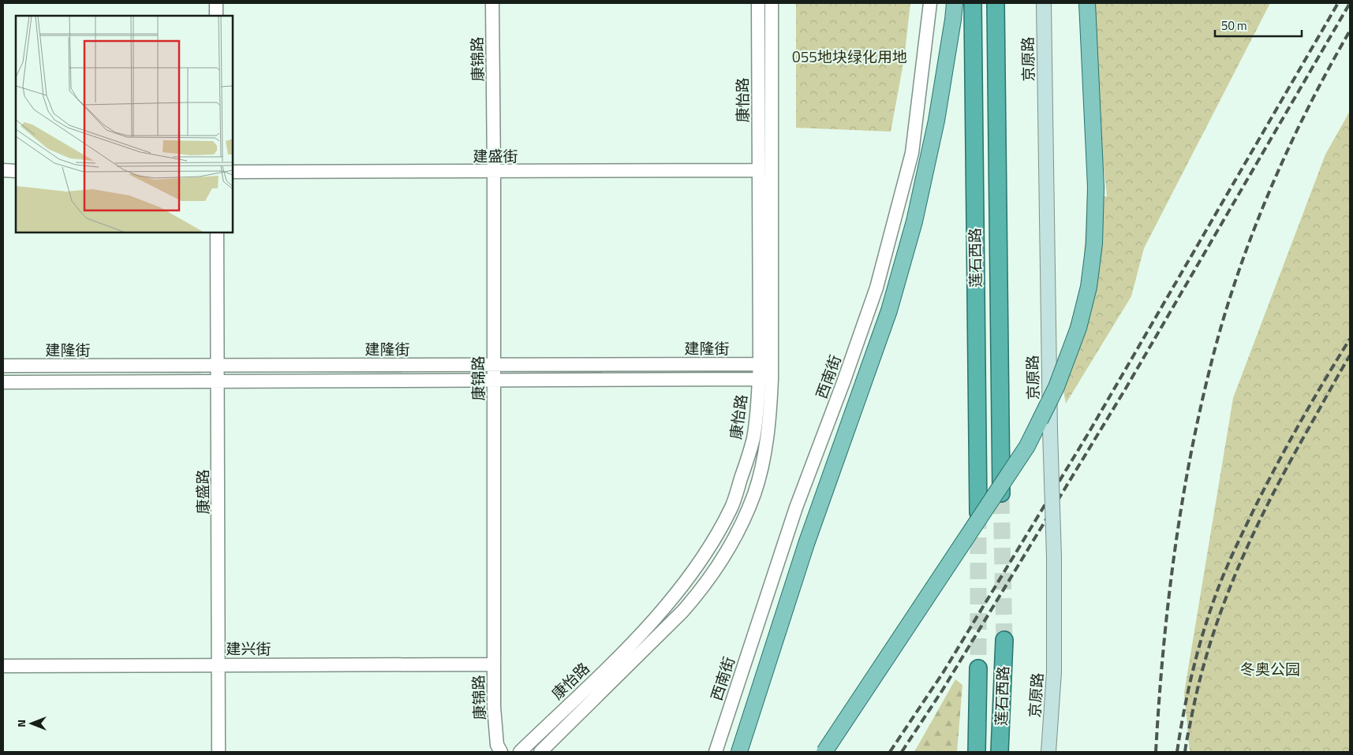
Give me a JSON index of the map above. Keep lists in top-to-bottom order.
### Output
{
  "streets": {
    "highway": ["莲石西路"],
    "main road": ["京原路"],
    "street": [
      "康锦路",
      "康怡路",
      "建盛街",
      "建隆街",
      "西南街",
      "康盛路",
      "建兴街"
    ]
  },
  "crossings": [
    ["康锦路", "建盛街"],
    ["康锦路", "建隆街"],
    ["康锦路", "建兴街"],
    ["康怡路", "建盛街"],
    ["康怡路", "建隆街"],
    ["建隆街", "康盛路"],
    ["康盛路", "建兴街"]
  ],
  "parks": ["055地块绿化用地", "冬奥公园"],
  "scale_bar": "50 m",
  "north": "left"
}
